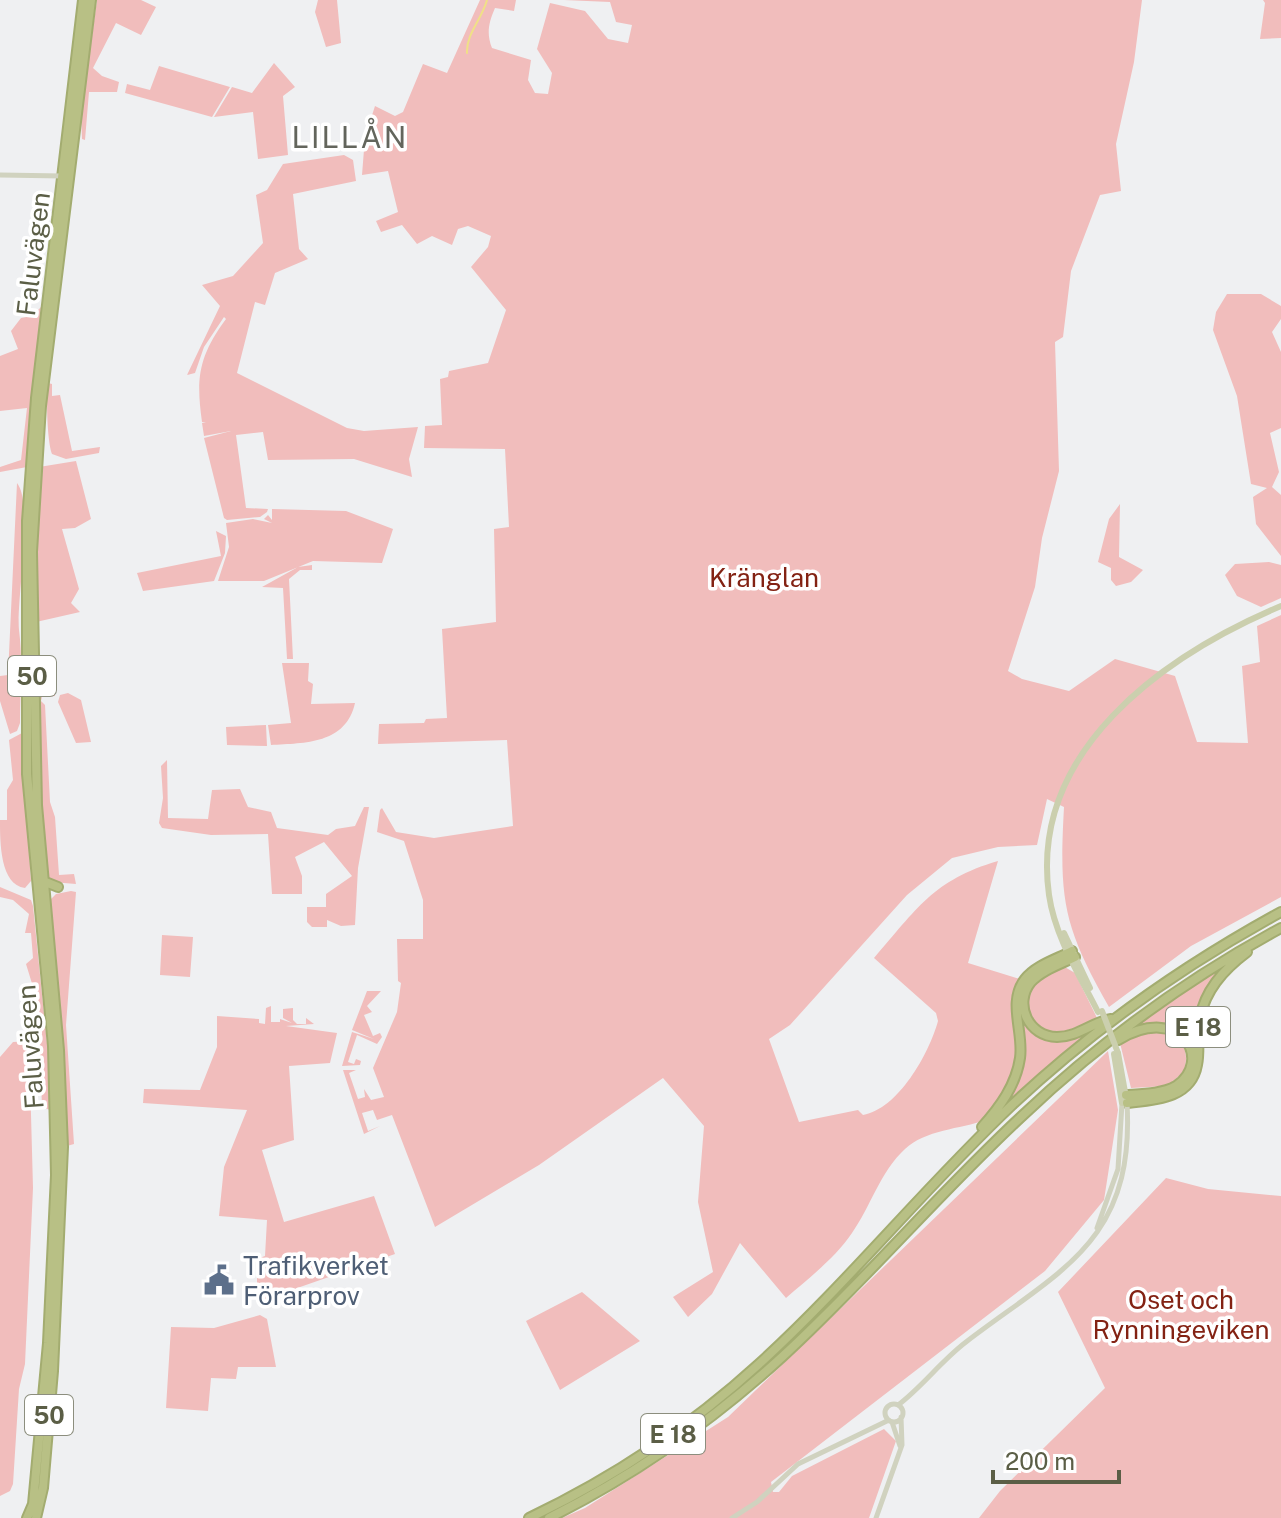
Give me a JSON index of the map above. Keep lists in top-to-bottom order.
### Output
{
  "streets": {
    "highway": ["Faluvägen", "50", "E 18"]
  },
  "crossings": [
    ["Faluvägen", "50"]
  ],
  "districts": ["LILLÅN"],
  "parks": ["Kränglan", "Oset och Rynningeviken"],
  "places": {
    "public building": ["Trafikverket Förarprov"]
  },
  "scale_bar": "200 m"
}
